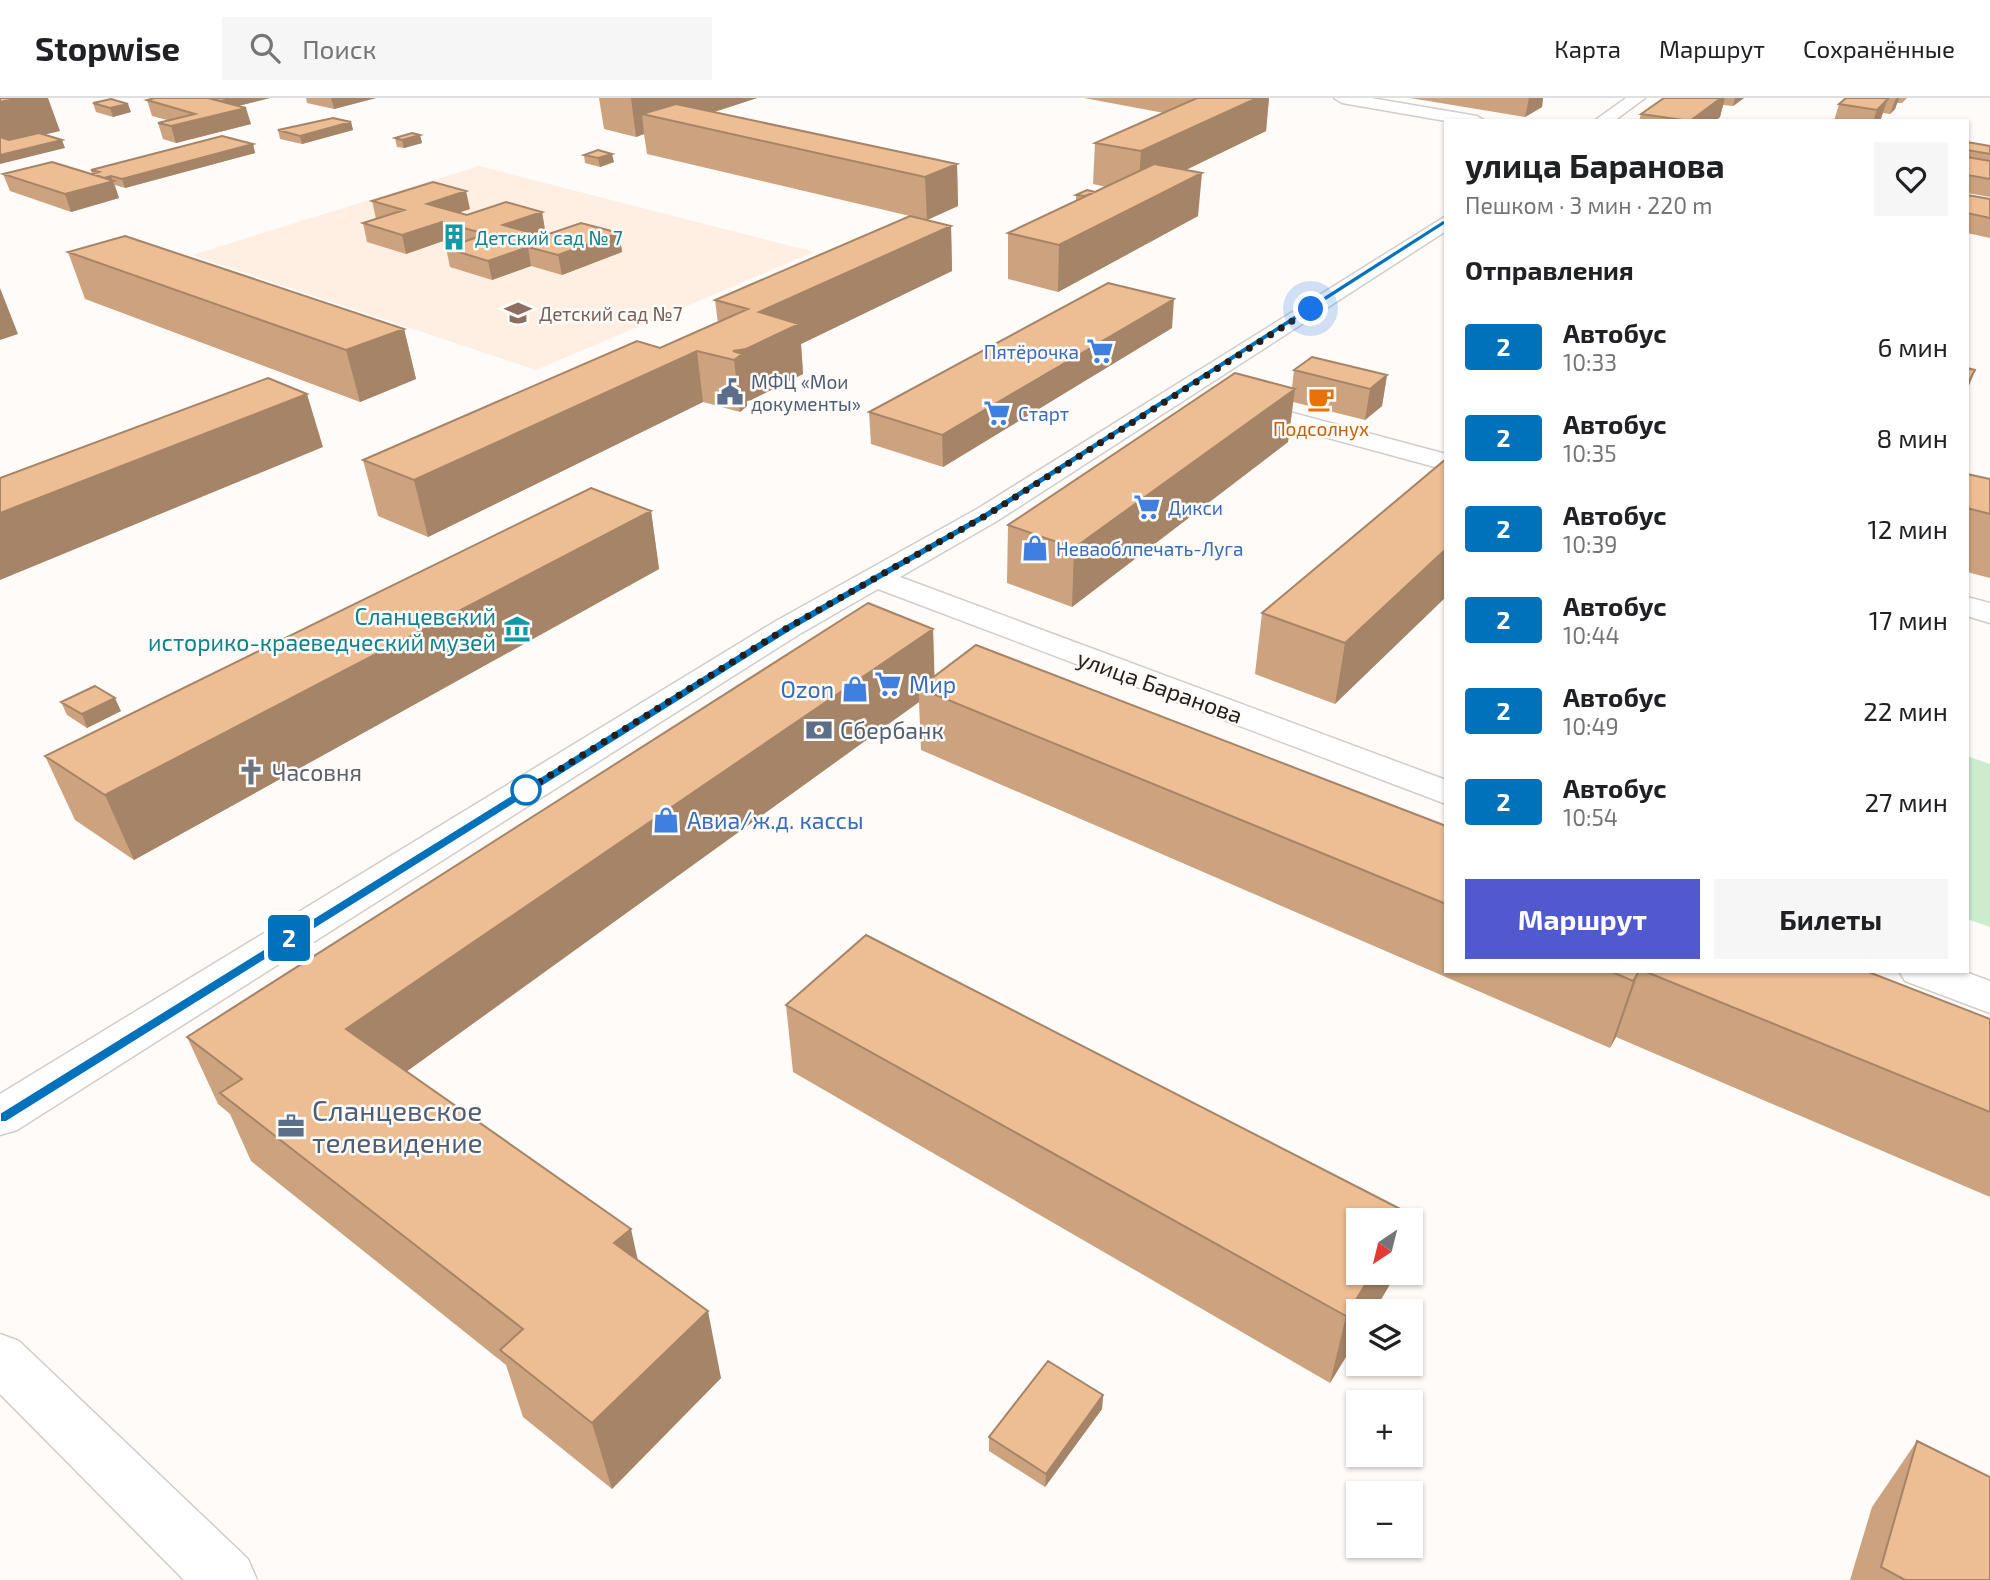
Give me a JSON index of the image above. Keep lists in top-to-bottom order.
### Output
{
  "streets": {
    "street": ["улица Баранова"]
  },
  "places": {
    "building": ["Детский сад № 7"],
    "school or university": ["Детский сад №7"],
    "supermarket": [
      "Пятёрочка",
      "Старт",
      "Дикси",
      "Мир"
    ],
    "public building": ["МФЦ «Мои документы»"],
    "cafe": ["Подсолнух"],
    "shop": ["Неваоблпечать-Луга", "Ozon", "Авиа/ж.д. кассы"],
    "museum": ["Сланцевский историко-краеведческий музей"],
    "bank": ["Сбербанк"],
    "church": ["Часовня"],
    "office": ["Сланцевское телевидение"]
  },
  "lines": ["bus line 2"],
  "north": "bottom left",
  "page": {
    "header": "Stopwise",
    "search": "Поиск",
    "nav": ["Карта", "Маршрут", "Сохранённые"],
    "on_map": "2",
    "heading": [
      ["улица Баранова", "Пешком · 3 мин · 220 m"],
      "Отправления"
    ],
    "list": [
      {
        "mark": "2",
        "name": "Автобус",
        "note": "10:33",
        "value": "6 мин"
      },
      {
        "mark": "2",
        "name": "Автобус",
        "note": "10:35",
        "value": "8 мин"
      },
      {
        "mark": "2",
        "name": "Автобус",
        "note": "10:39",
        "value": "12 мин"
      },
      {
        "mark": "2",
        "name": "Автобус",
        "note": "10:44",
        "value": "17 мин"
      },
      {
        "mark": "2",
        "name": "Автобус",
        "note": "10:49",
        "value": "22 мин"
      },
      {
        "mark": "2",
        "name": "Автобус",
        "note": "10:54",
        "value": "27 мин"
      }
    ],
    "buttons": ["Маршрут", "Билеты"],
    "map_buttons": ["+", "−"]
  }
}
